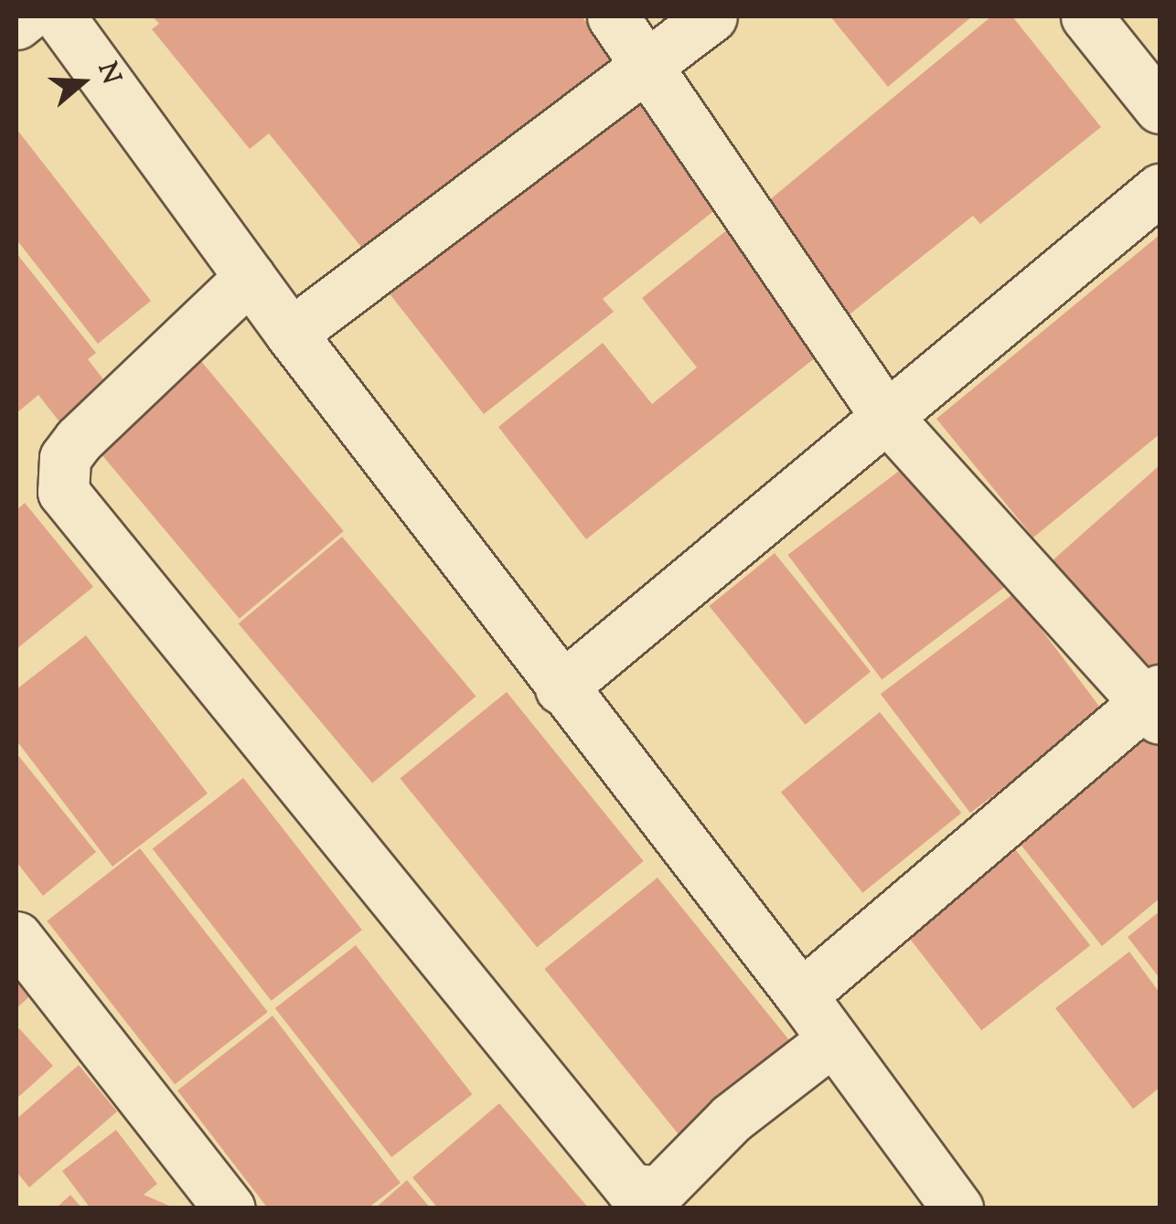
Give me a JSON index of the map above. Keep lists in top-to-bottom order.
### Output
{
  "north": "right"
}
